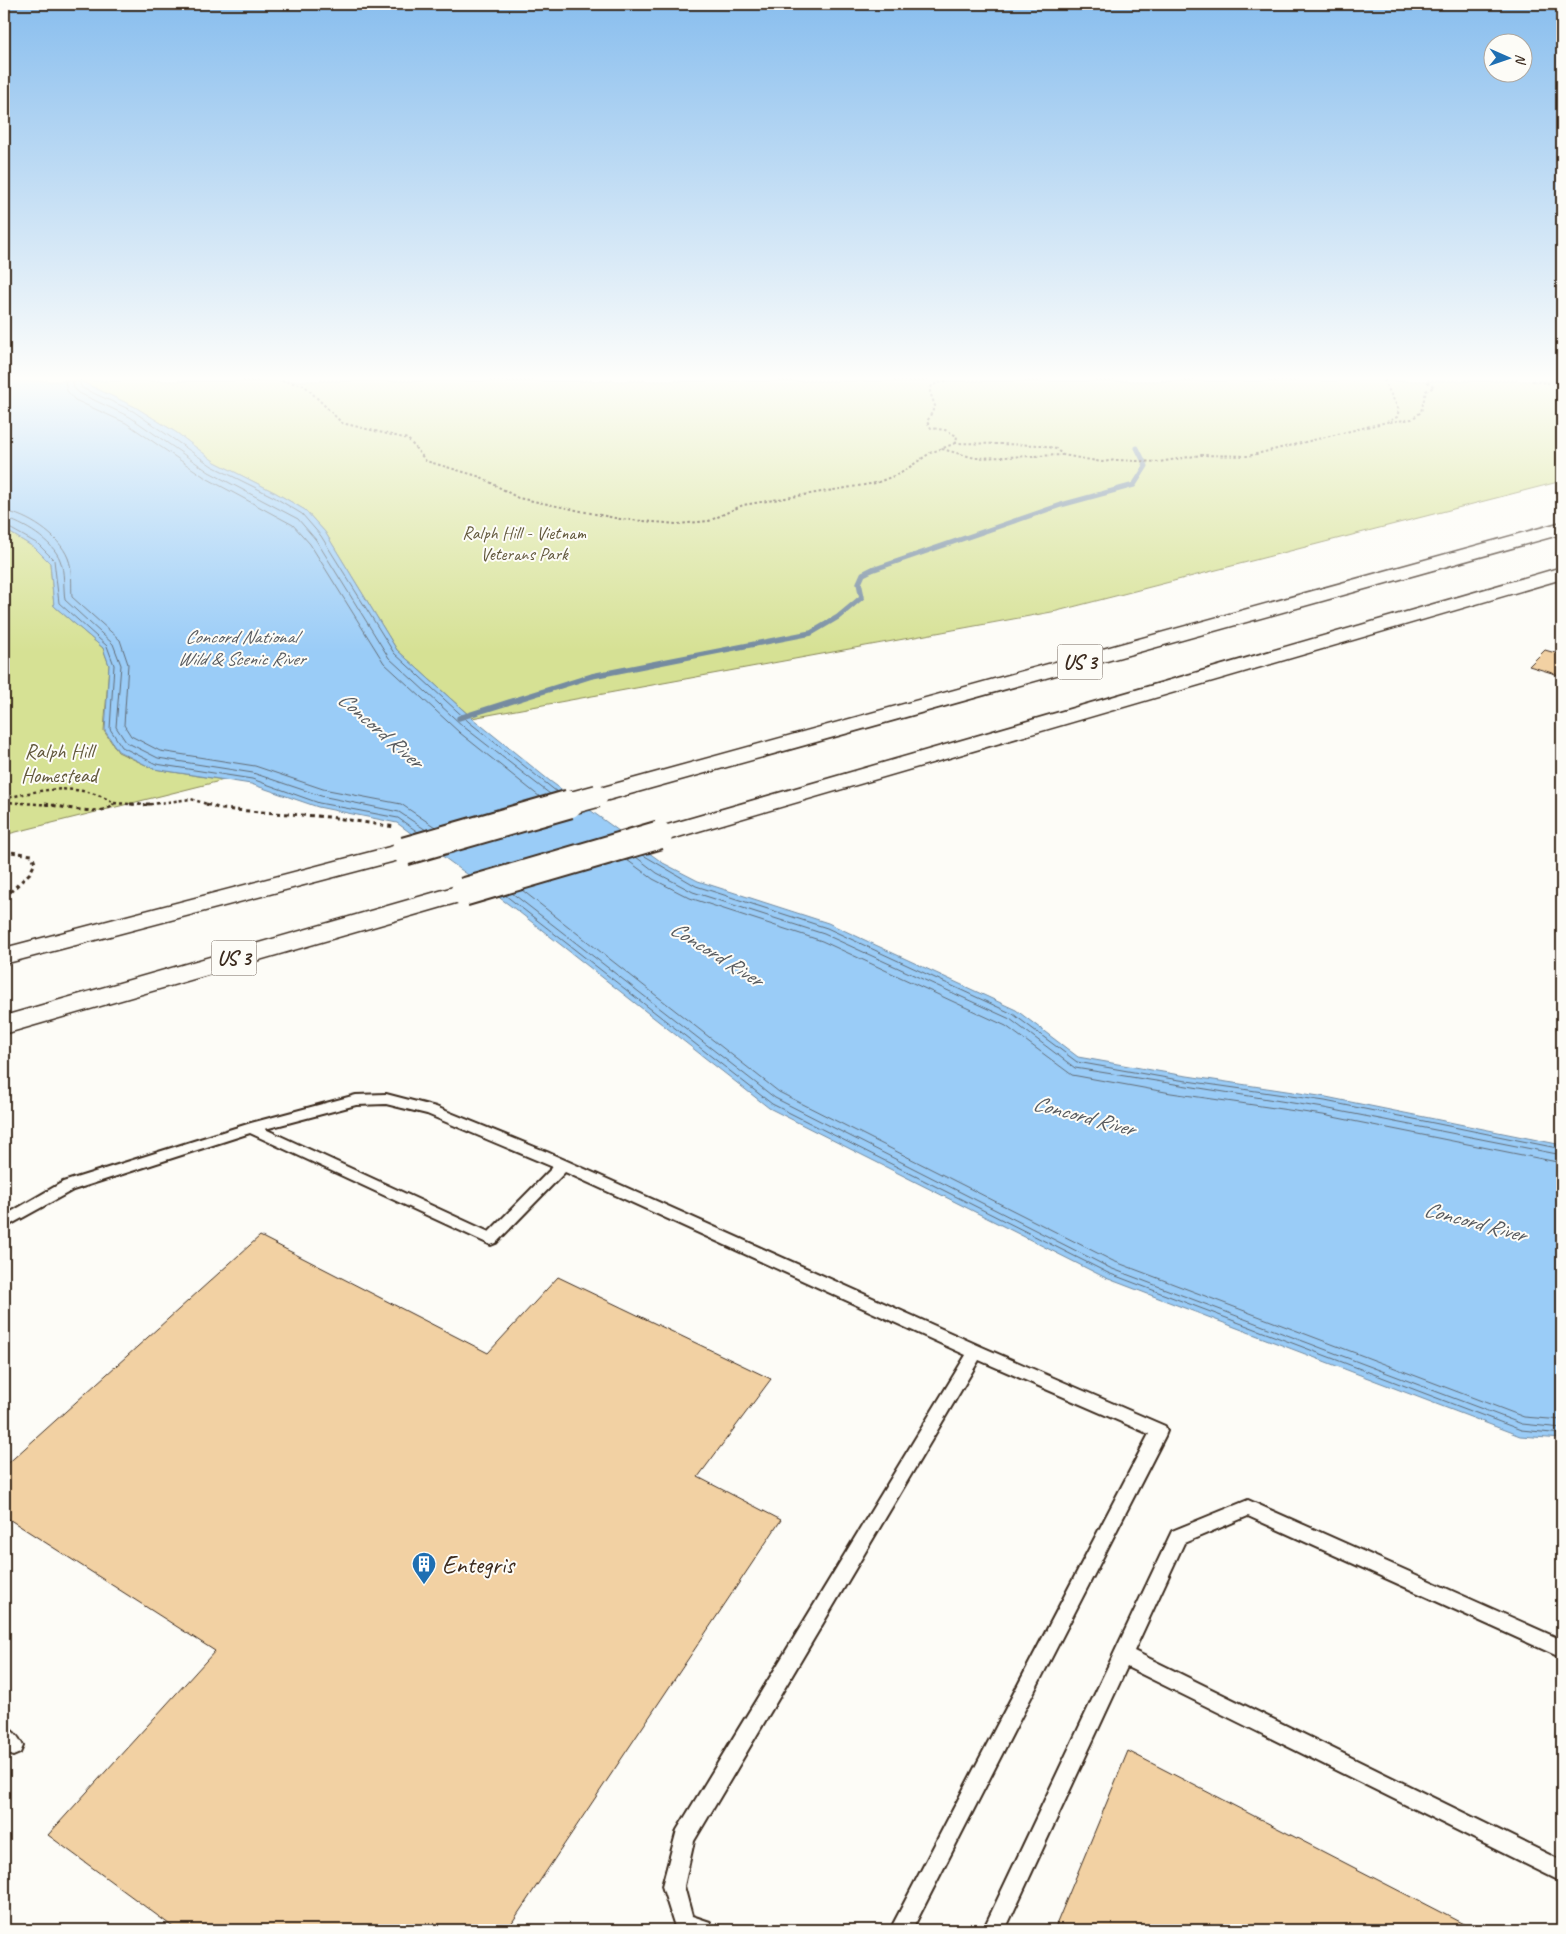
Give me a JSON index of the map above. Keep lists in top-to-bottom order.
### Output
{
  "streets": {
    "highway": ["US 3"]
  },
  "water": ["Concord National Wild & Scenic River", "Concord River"],
  "parks": ["Ralph Hill - Vietnam Veterans Park", "Ralph Hill Homestead"],
  "places": {
    "building": ["Entegris"]
  },
  "north": "right"
}
